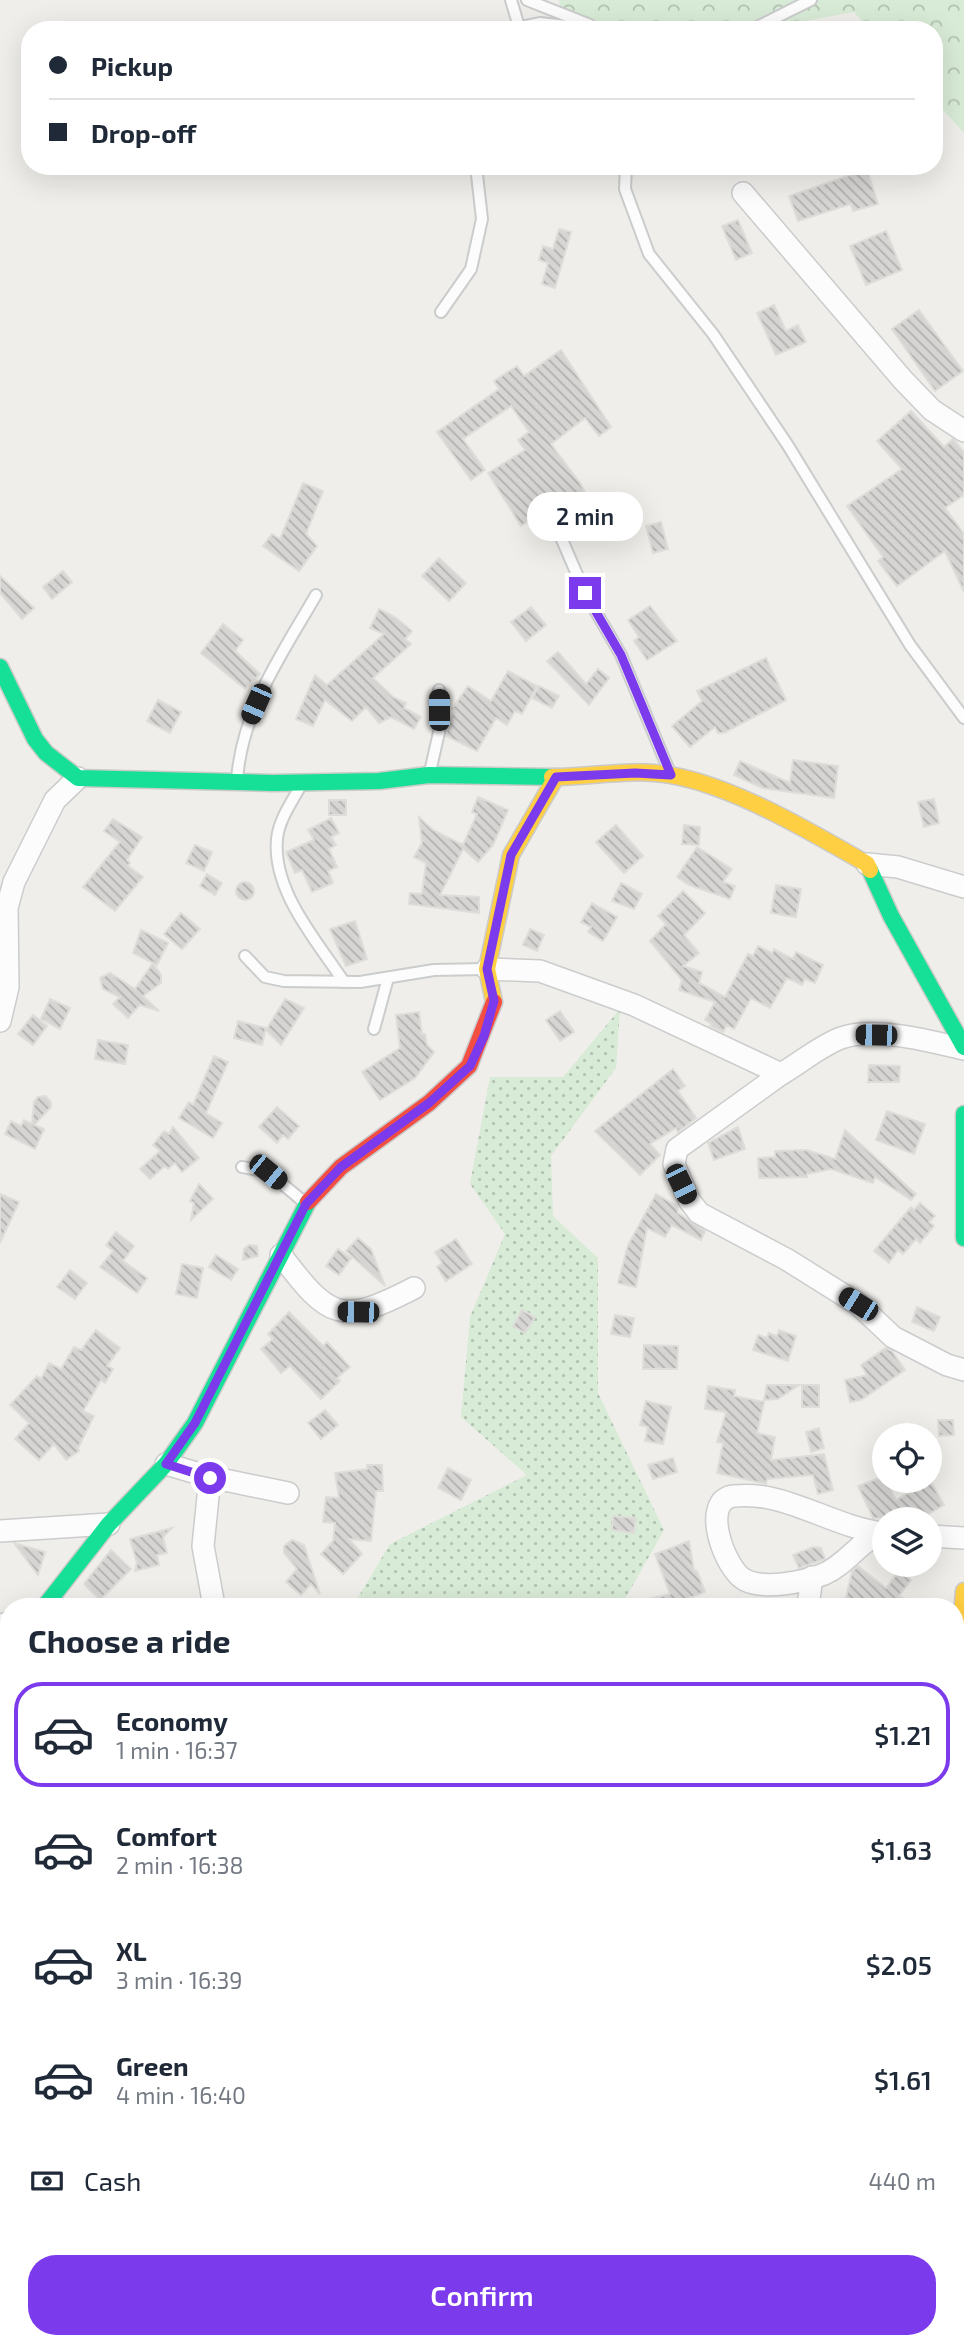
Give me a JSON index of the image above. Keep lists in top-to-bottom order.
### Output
{
  "page": {
    "banner": ["Pickup", "Drop-off"],
    "bubble": "2 min",
    "heading": "Choose a ride",
    "list": [
      {
        "name": "Economy",
        "note": "1 min · 16:37",
        "value": "$1.21"
      },
      {
        "name": "Comfort",
        "note": "2 min · 16:38",
        "value": "$1.63"
      },
      {
        "name": "XL",
        "note": "3 min · 16:39",
        "value": "$2.05"
      },
      {
        "name": "Green",
        "note": "4 min · 16:40",
        "value": "$1.61"
      }
    ],
    "pay": ["Cash", "440 m"],
    "buttons": "Confirm"
  }
}
